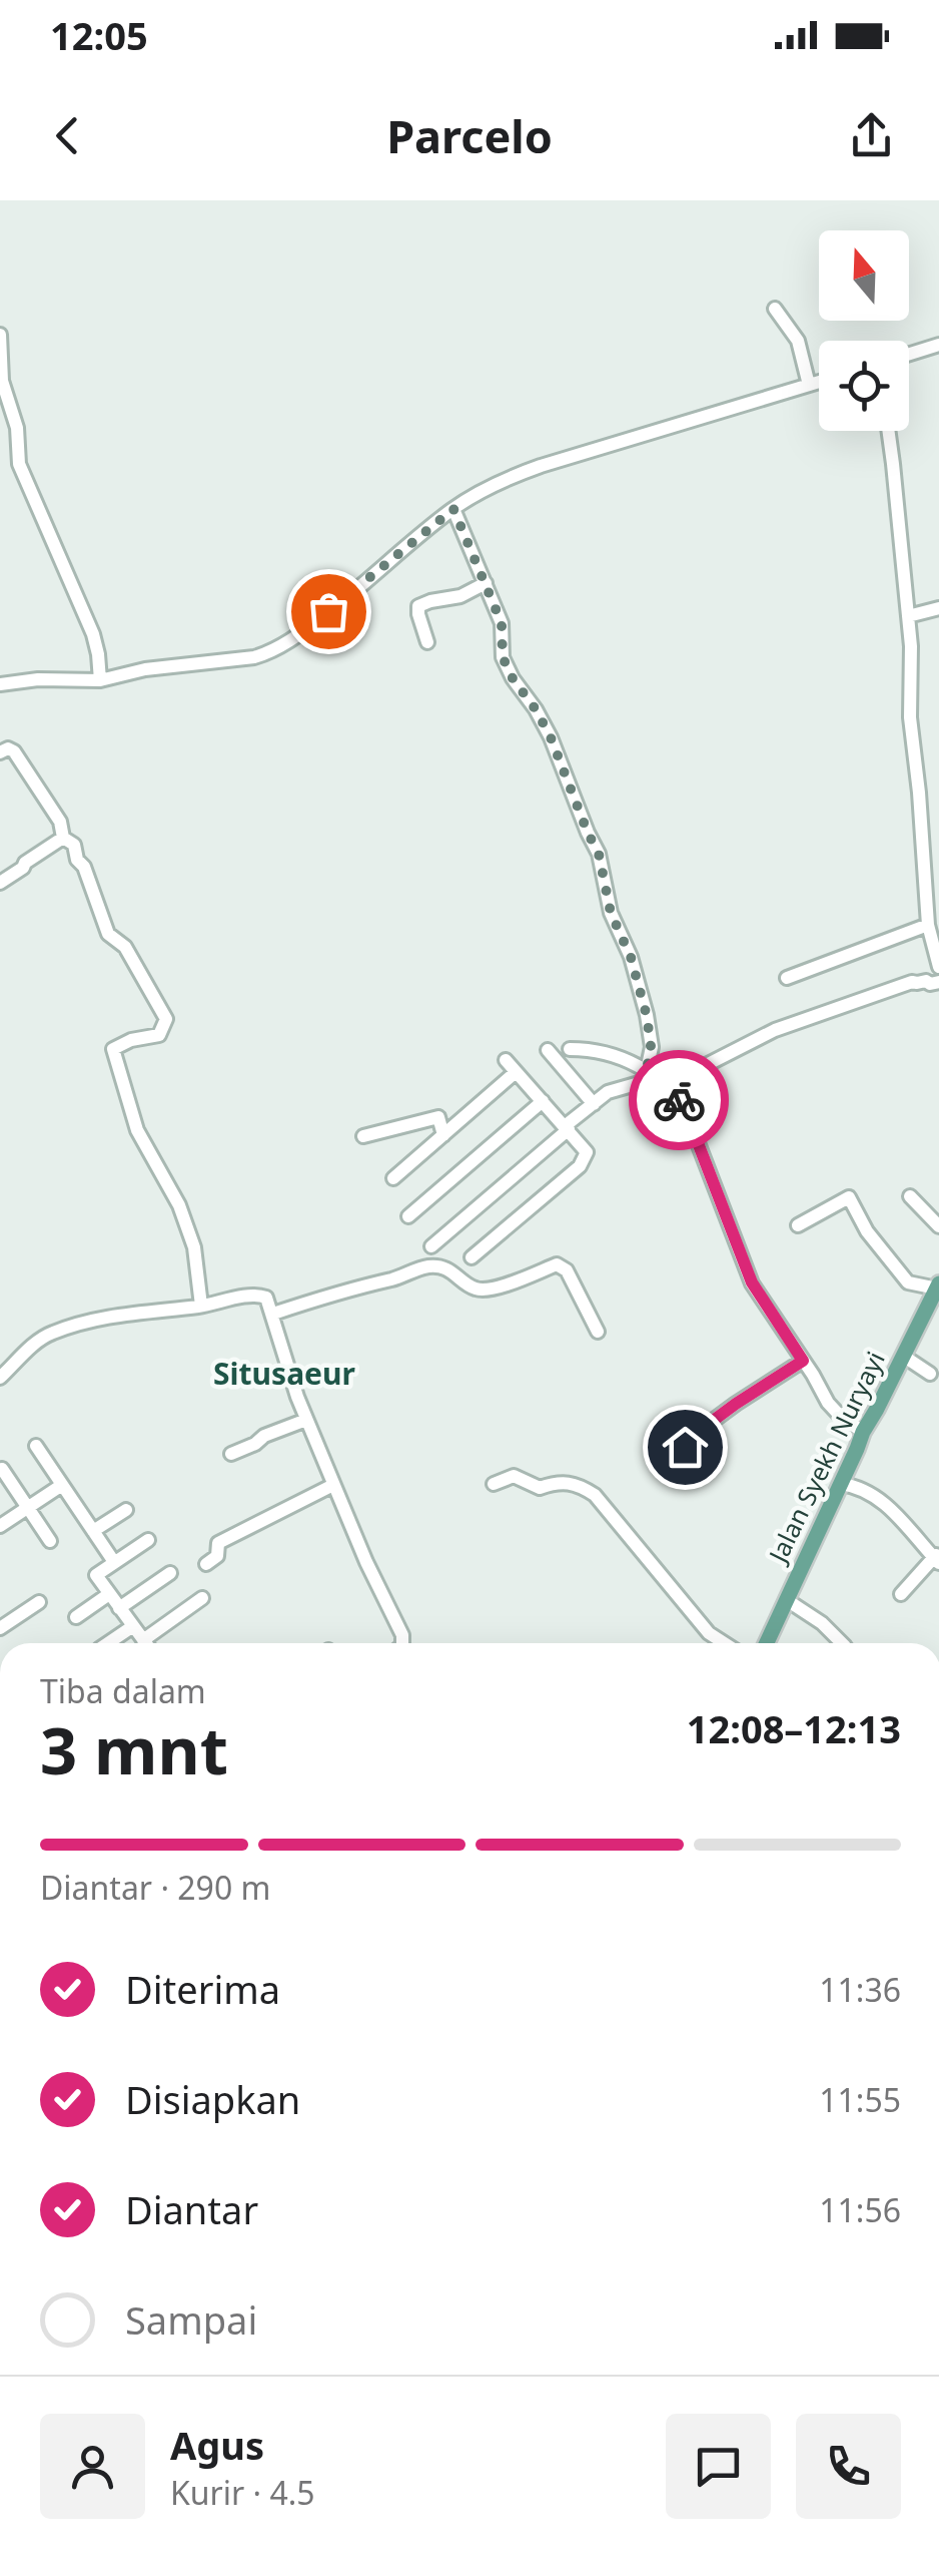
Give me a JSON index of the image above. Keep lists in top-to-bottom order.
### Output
{
  "streets": {
    "main road": ["Jalan Syekh Nuryayi"]
  },
  "districts": ["Situsaeur"],
  "north": "top",
  "page": {
    "status": "12:05",
    "header": "Parcelo",
    "heading": ["3 mnt", "Tiba dalam", "12:08–12:13"],
    "panel": ["Agus", "Kurir · 4.5"],
    "bar": "Diantar · 290 m",
    "list": [
      ["Diterima", "11:36"],
      ["Disiapkan", "11:55"],
      ["Diantar", "11:56"],
      "Sampai"
    ]
  }
}
